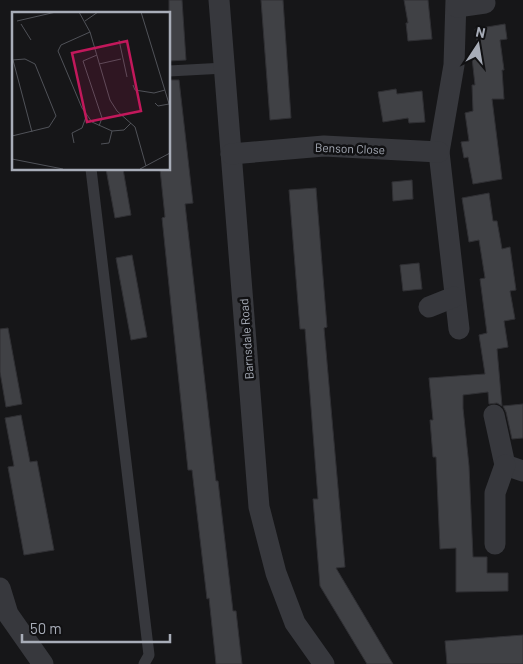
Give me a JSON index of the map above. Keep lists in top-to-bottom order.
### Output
{
  "streets": {
    "street": ["Benson Close", "Barnsdale Road"]
  },
  "crossings": [
    ["Benson Close", "Barnsdale Road"]
  ],
  "scale_bar": "50 m",
  "north": "top"
}
